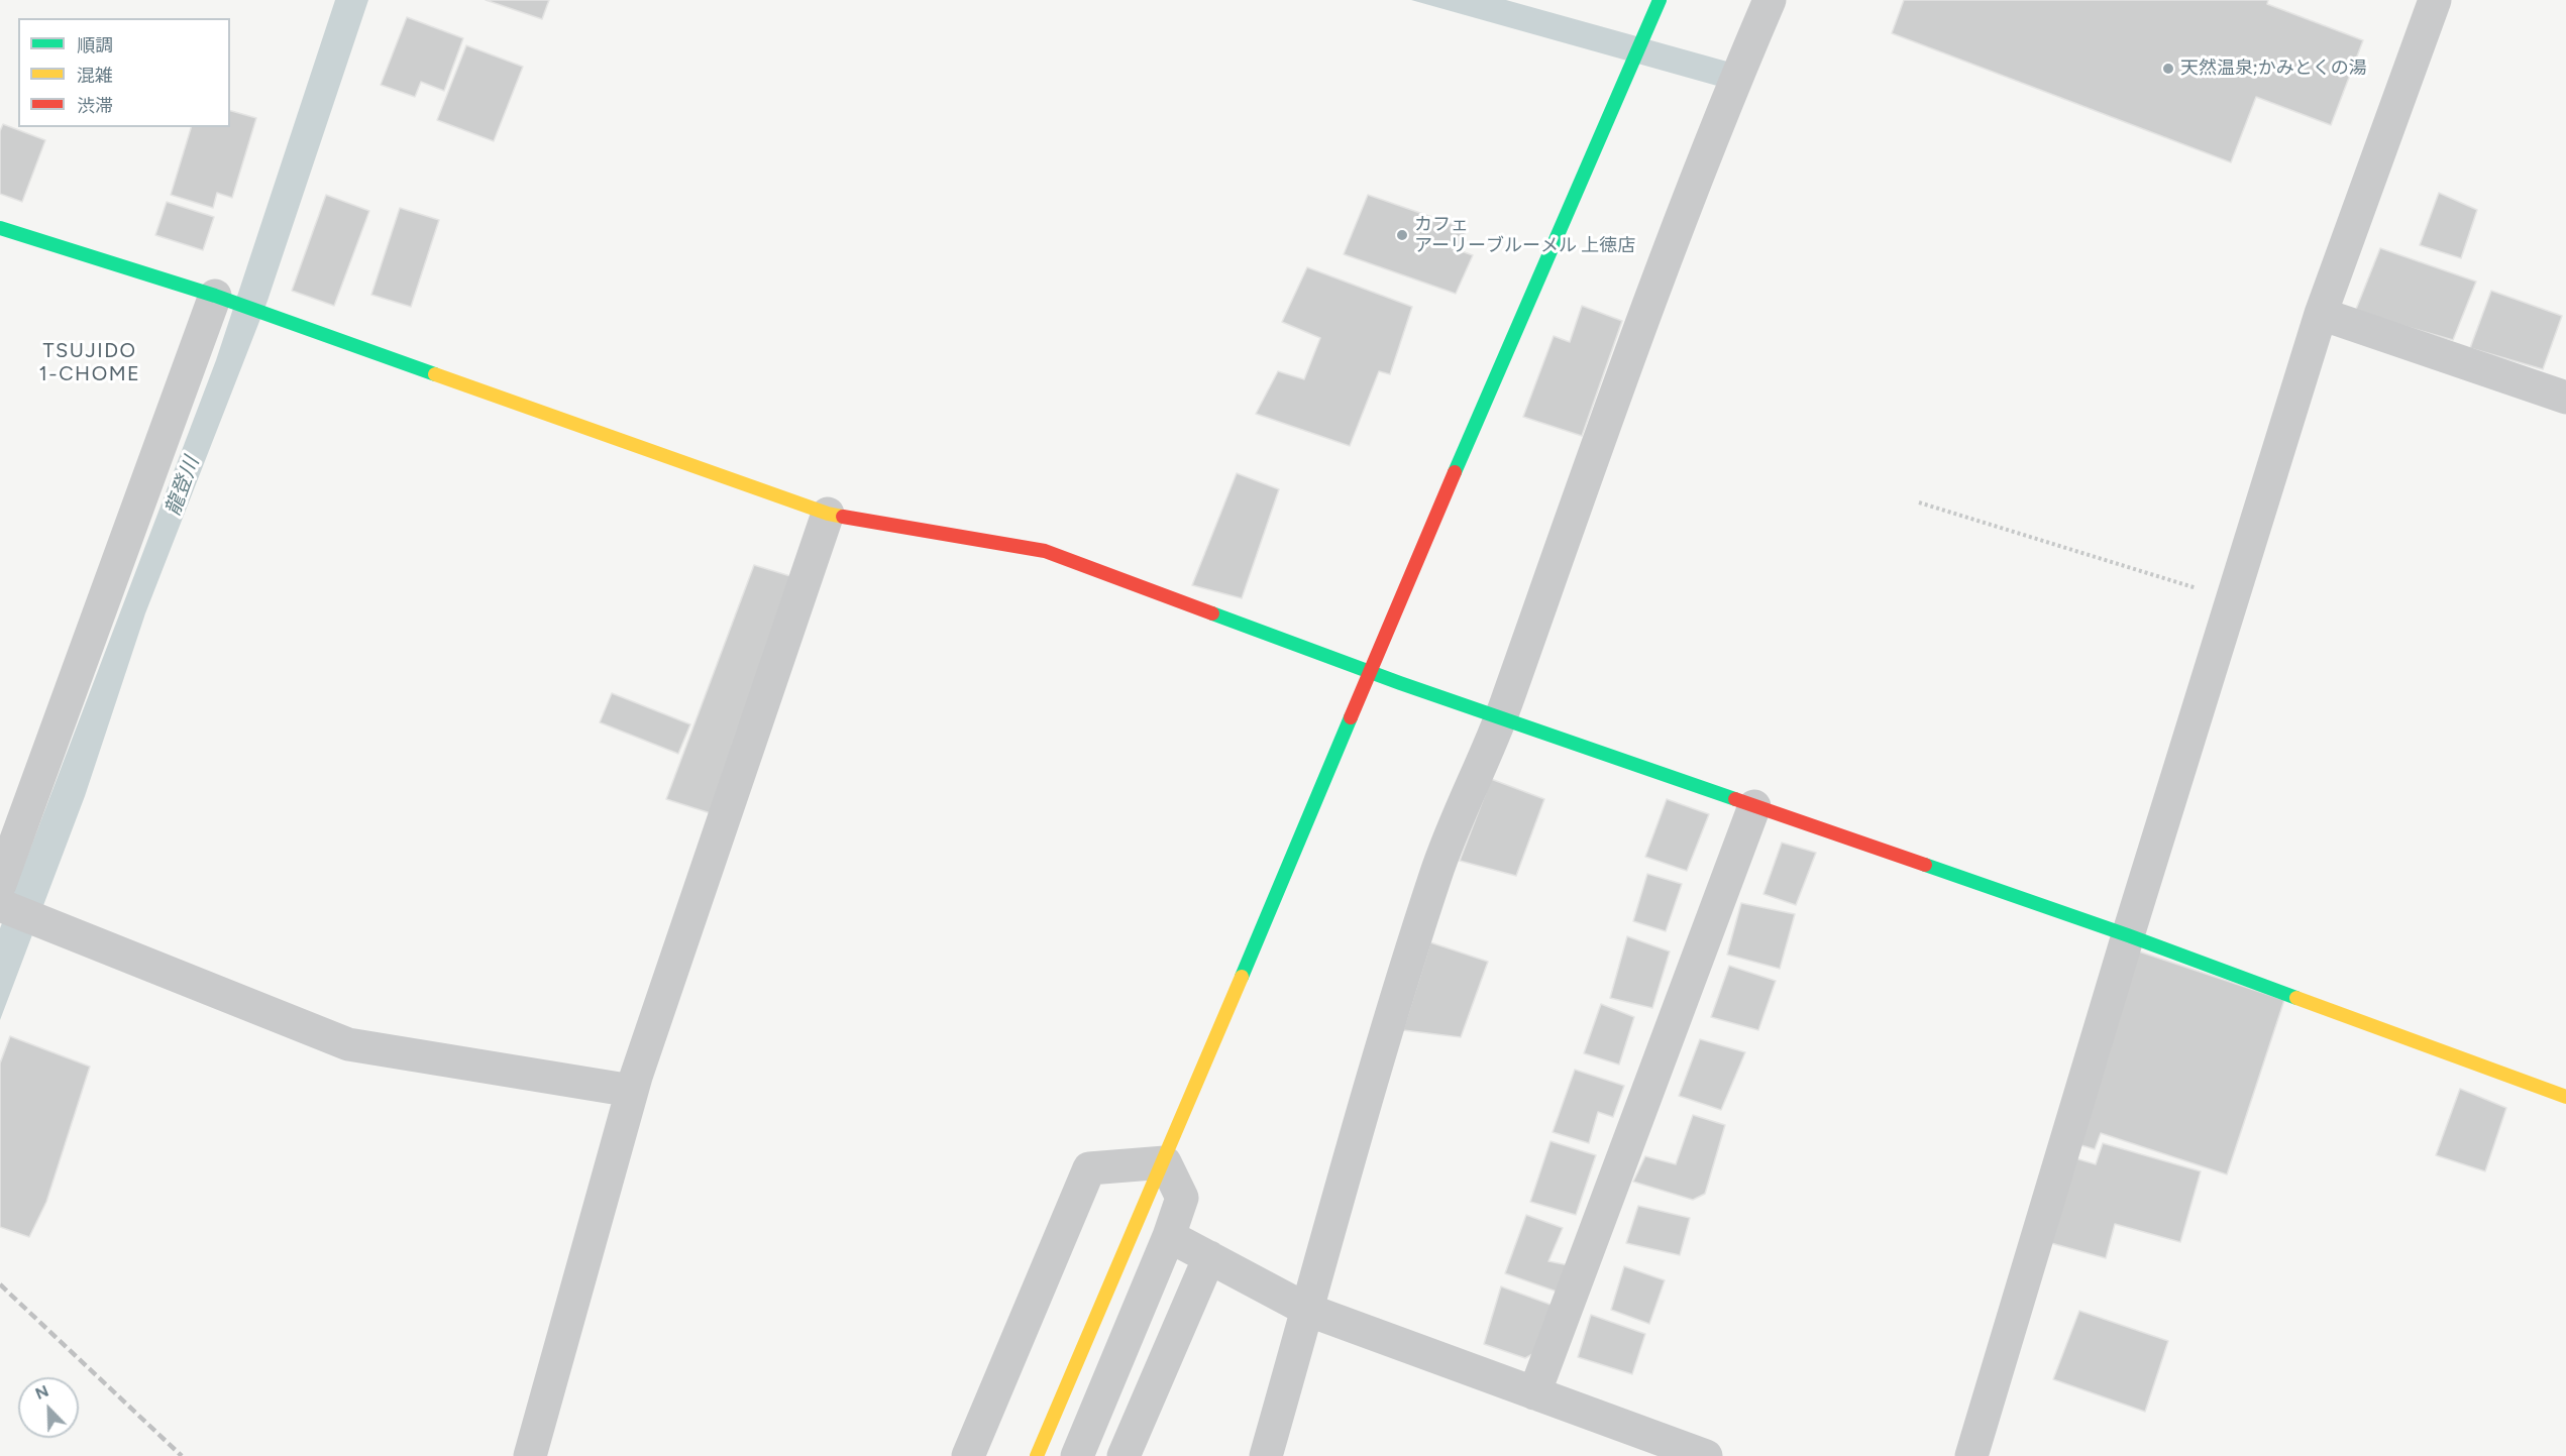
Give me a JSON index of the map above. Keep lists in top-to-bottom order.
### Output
{
  "districts": ["TSUJIDO 1-CHOME"],
  "water": ["龍登川"],
  "places": ["天然温泉;かみとくの湯", "カフェ アーリーブルーメル 上徳店"],
  "legend": ["順調", "混雑", "渋滞"],
  "north": "top left"
}
